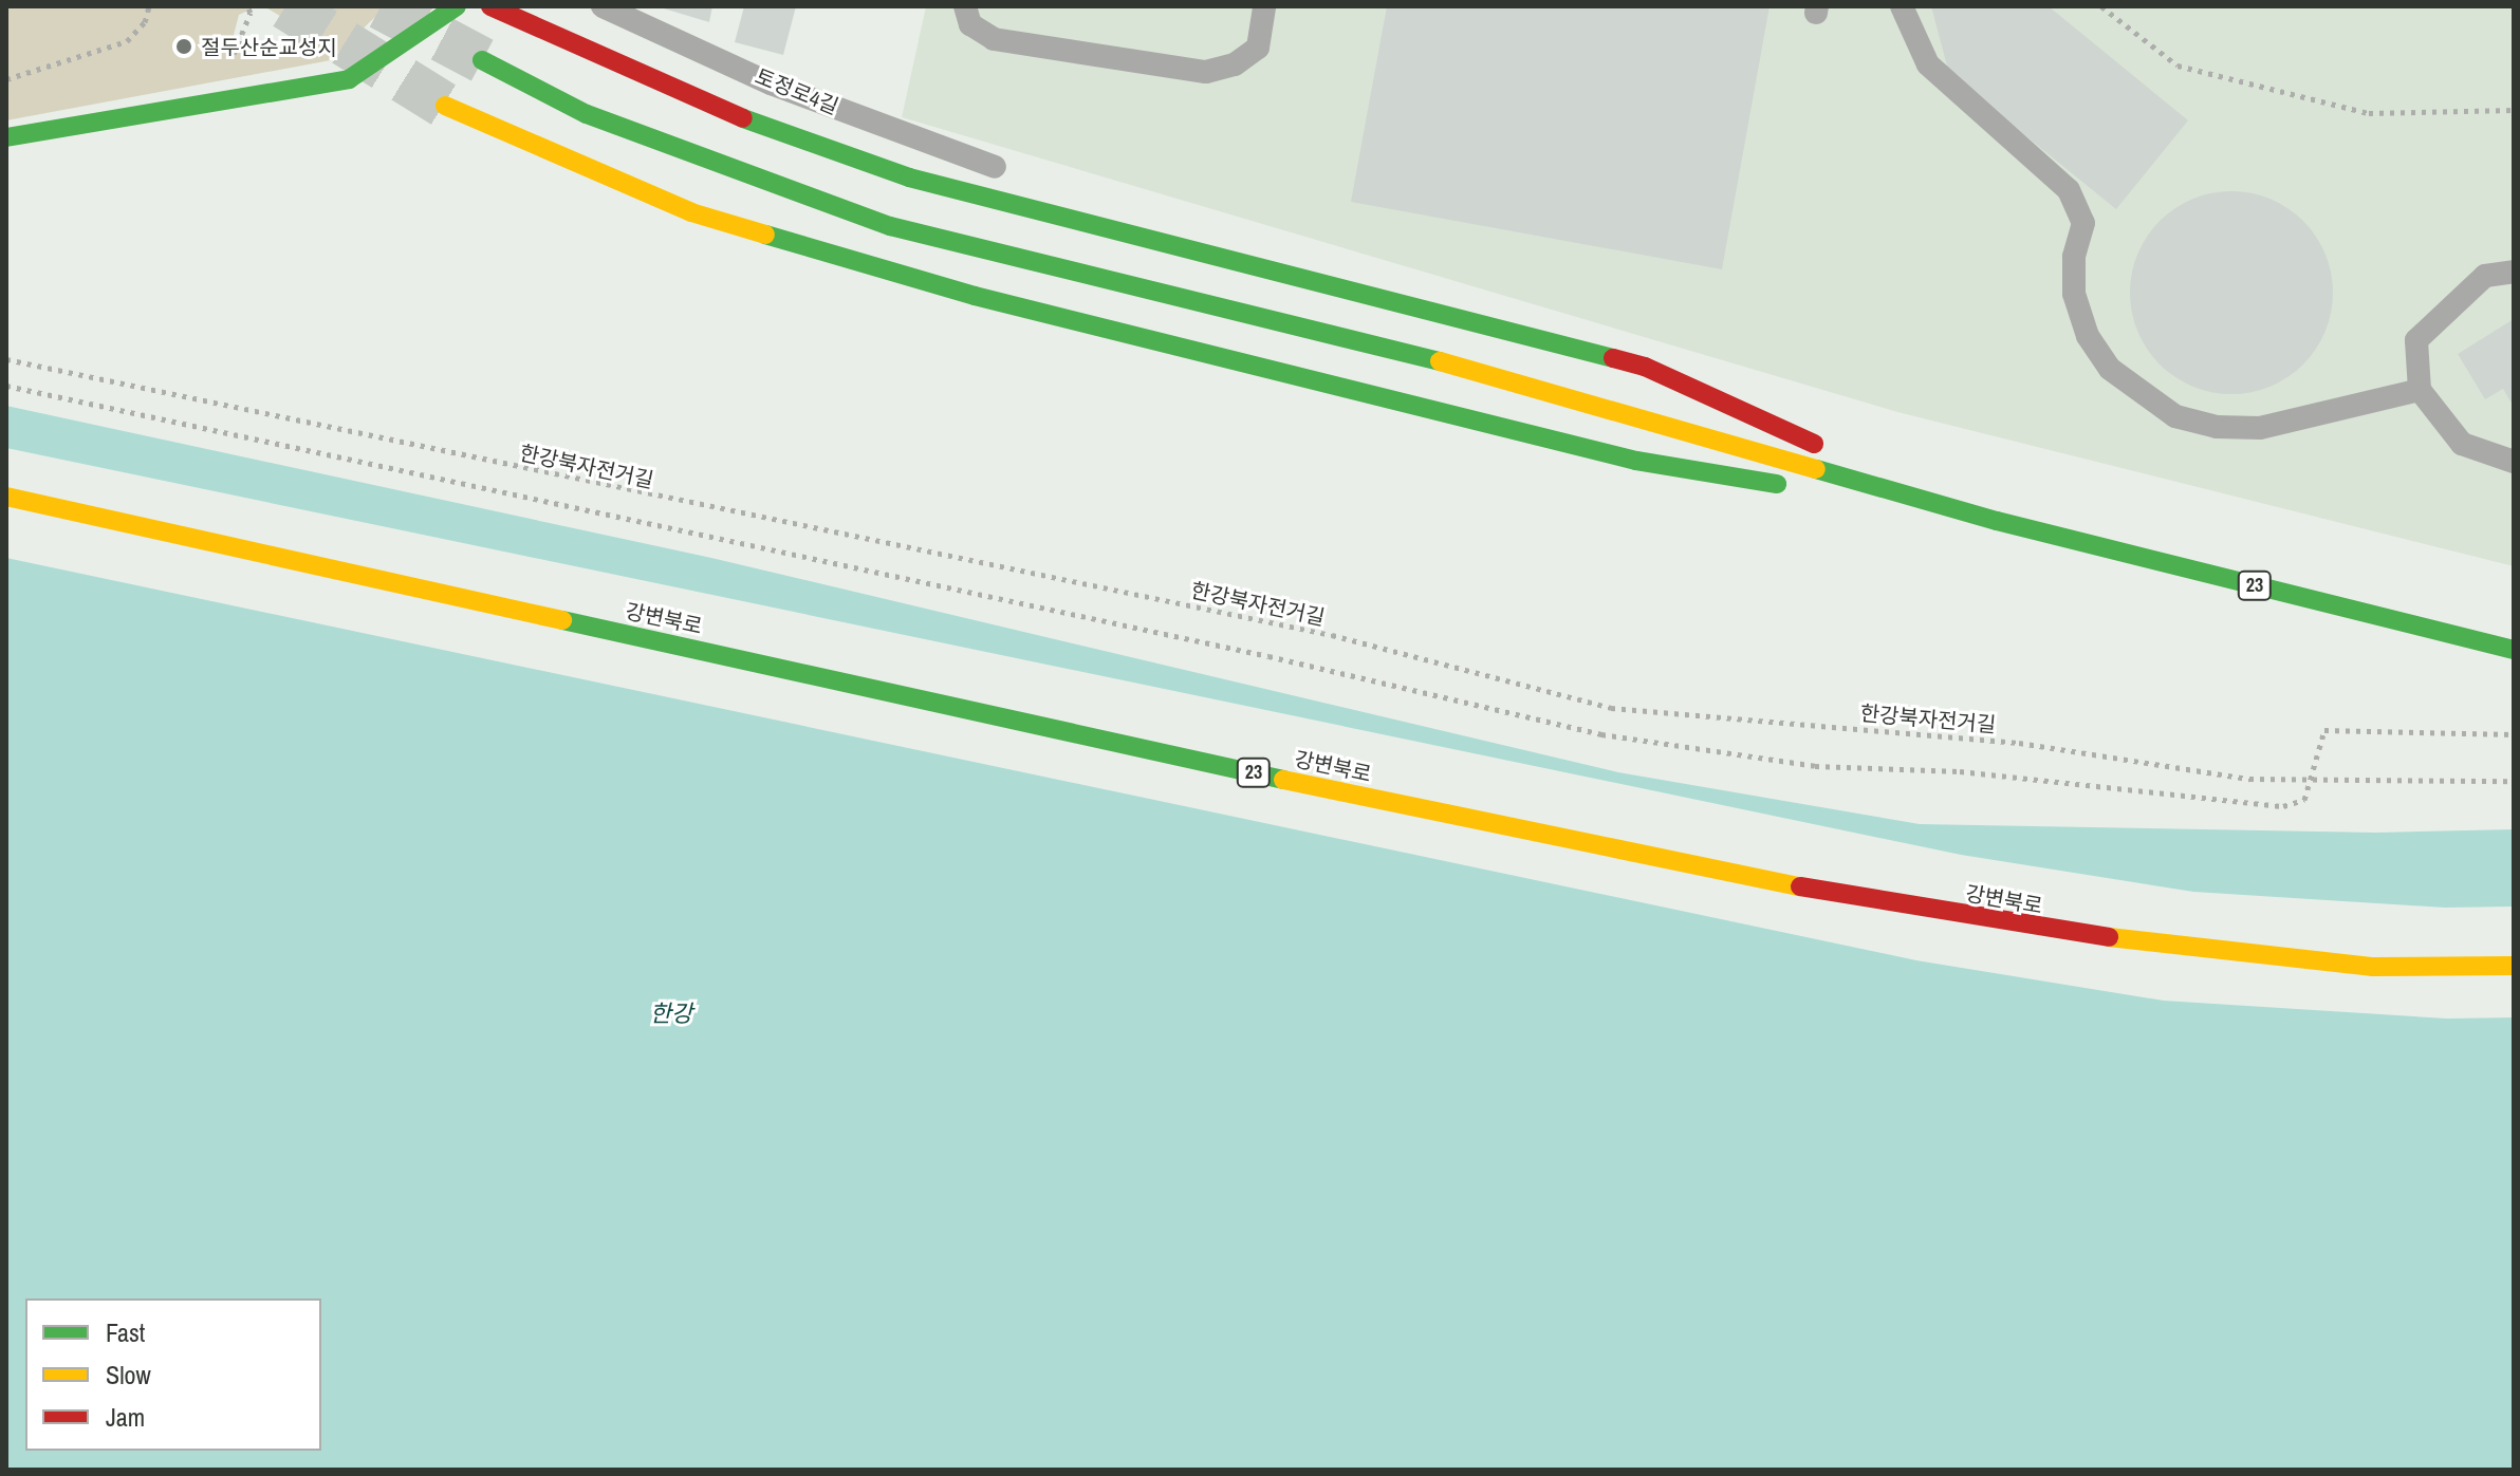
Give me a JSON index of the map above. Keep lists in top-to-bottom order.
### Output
{
  "streets": {
    "highway": ["23", "강변북로"],
    "lane": ["토정로4길"],
    "path": ["한강북자전거길"]
  },
  "water": ["한강"],
  "places": ["절두산순교성지"],
  "legend": ["Fast", "Slow", "Jam"]
}
